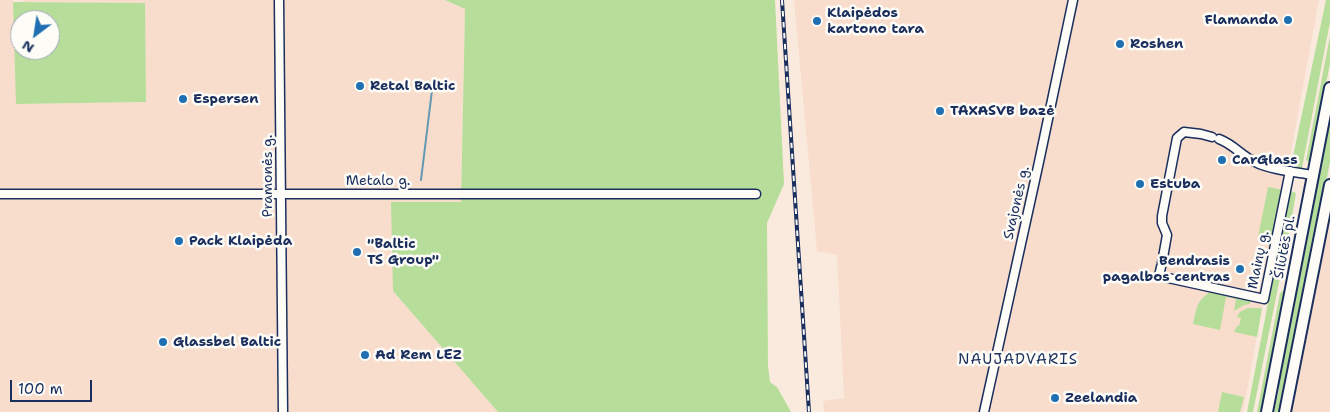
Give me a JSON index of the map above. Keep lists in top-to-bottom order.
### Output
{
  "streets": {
    "main road": ["Šilutės pl."],
    "street": [
      "Pramonės g.",
      "Metalo g.",
      "Svajonės g.",
      "Mainų g."
    ]
  },
  "crossings": [
    ["Pramonės g.", "Metalo g."],
    ["Šilutės pl.", "Mainų g."]
  ],
  "districts": ["NAUJADVARIS"],
  "places": [
    "Flamanda",
    "Klaipėdos kartono tara",
    "Roshen",
    "Retal Baltic",
    "Espersen",
    "TAXASVB bazė",
    "CarGlass",
    "Estuba",
    "Pack Klaipėda",
    "\"Baltic TS Group\"",
    "Bendrasis pagalbos centras",
    "Glassbel Baltic",
    "Ad Rem LEZ",
    "Zeelandia"
  ],
  "scale_bar": "100 m",
  "north": "bottom left"
}
